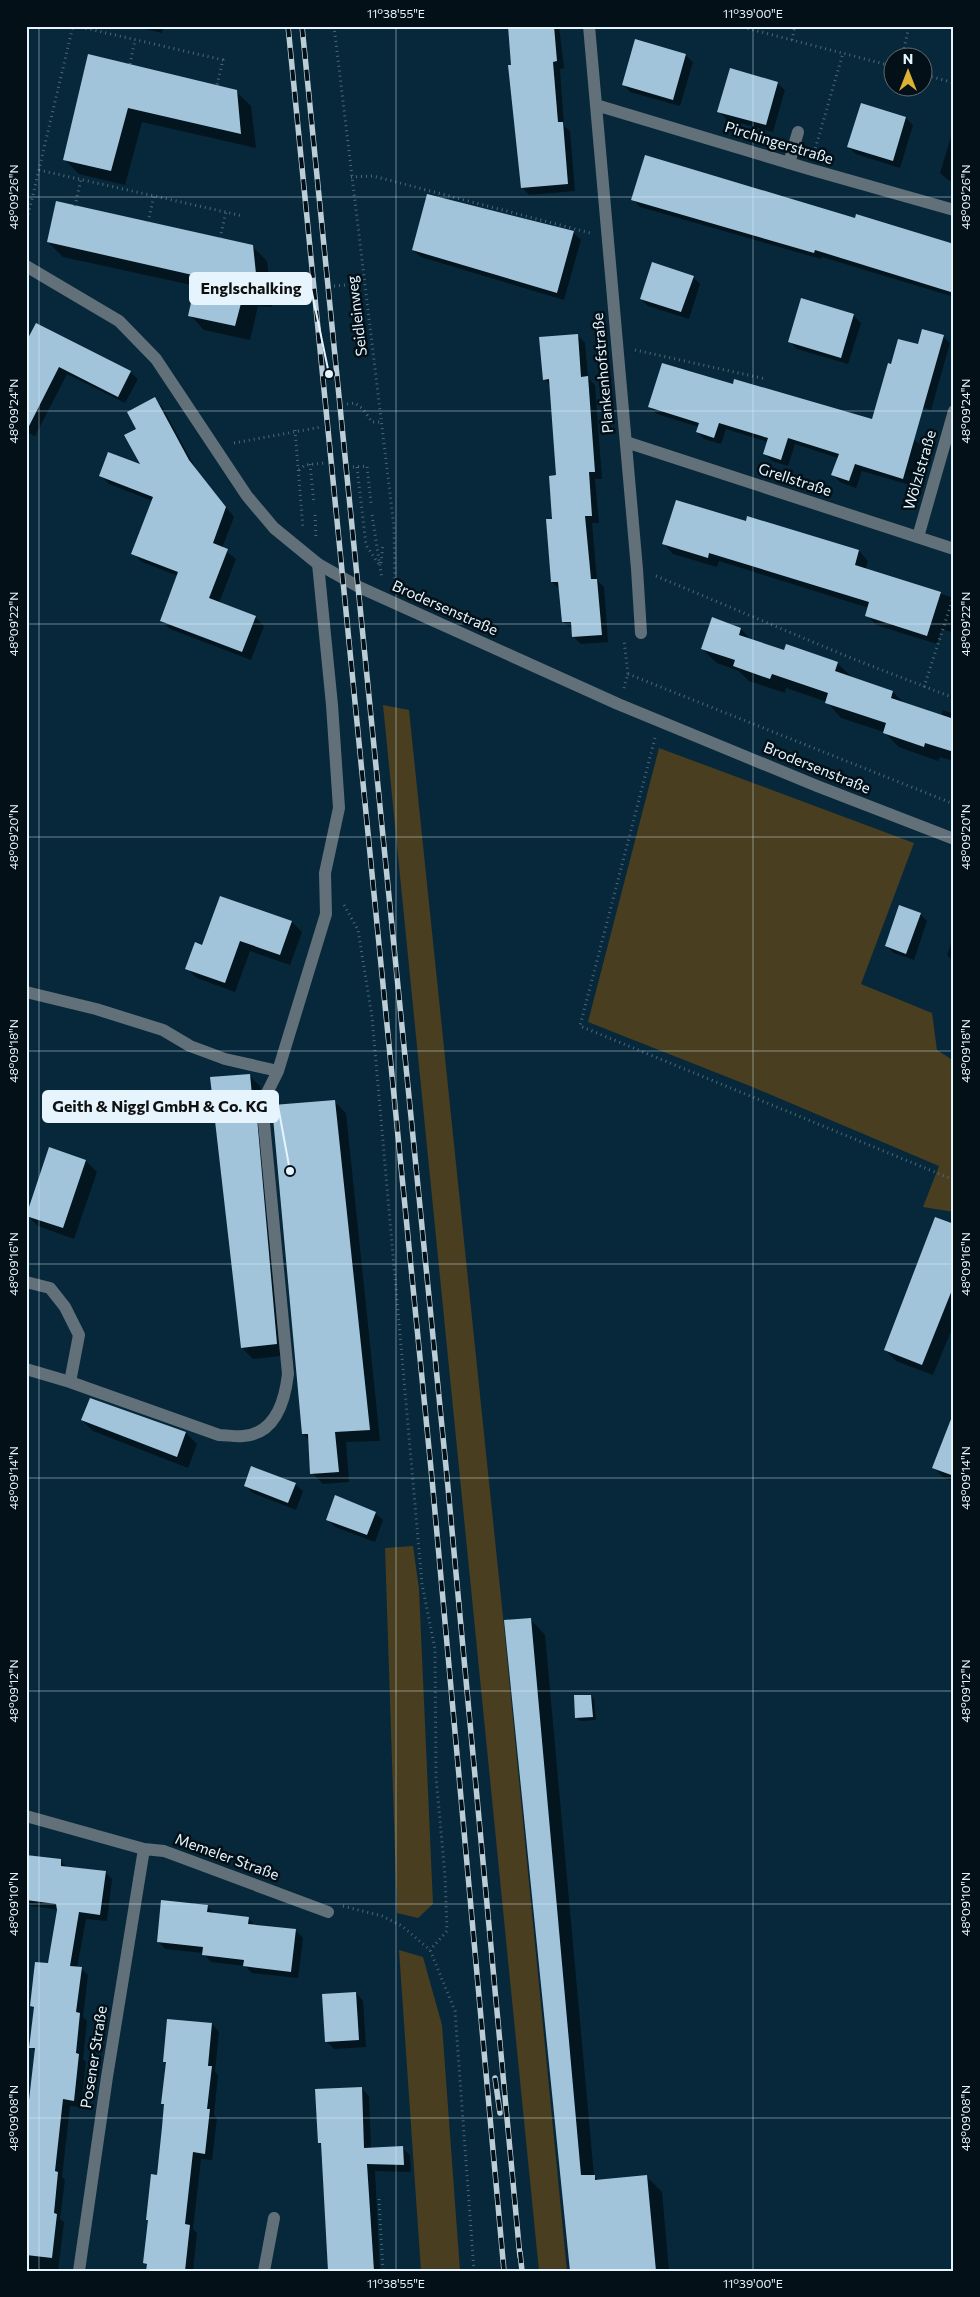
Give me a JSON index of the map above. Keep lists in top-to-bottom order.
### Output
{
  "streets": {
    "street": [
      "Pirchingerstraße",
      "Plankenhofstraße",
      "Wölzlstraße",
      "Grellstraße",
      "Brodersenstraße",
      "Memeler Straße",
      "Posener Straße"
    ],
    "path": ["Seidleinweg"]
  },
  "crossings": [
    ["Pirchingerstraße", "Plankenhofstraße"],
    ["Seidleinweg", "Brodersenstraße"],
    ["Plankenhofstraße", "Grellstraße"],
    ["Wölzlstraße", "Grellstraße"],
    ["Memeler Straße", "Posener Straße"]
  ],
  "places": ["Englschalking", "Geith & Niggl GmbH & Co. KG"],
  "north": "top",
  "coordinates": [
    "11°38'55\"E",
    "11°39'00\"E",
    "48°09'26\"N",
    "48°09'24\"N",
    "48°09'22\"N",
    "48°09'20\"N",
    "48°09'18\"N",
    "48°09'16\"N",
    "48°09'14\"N",
    "48°09'12\"N",
    "48°09'10\"N",
    "48°09'08\"N"
  ]
}
